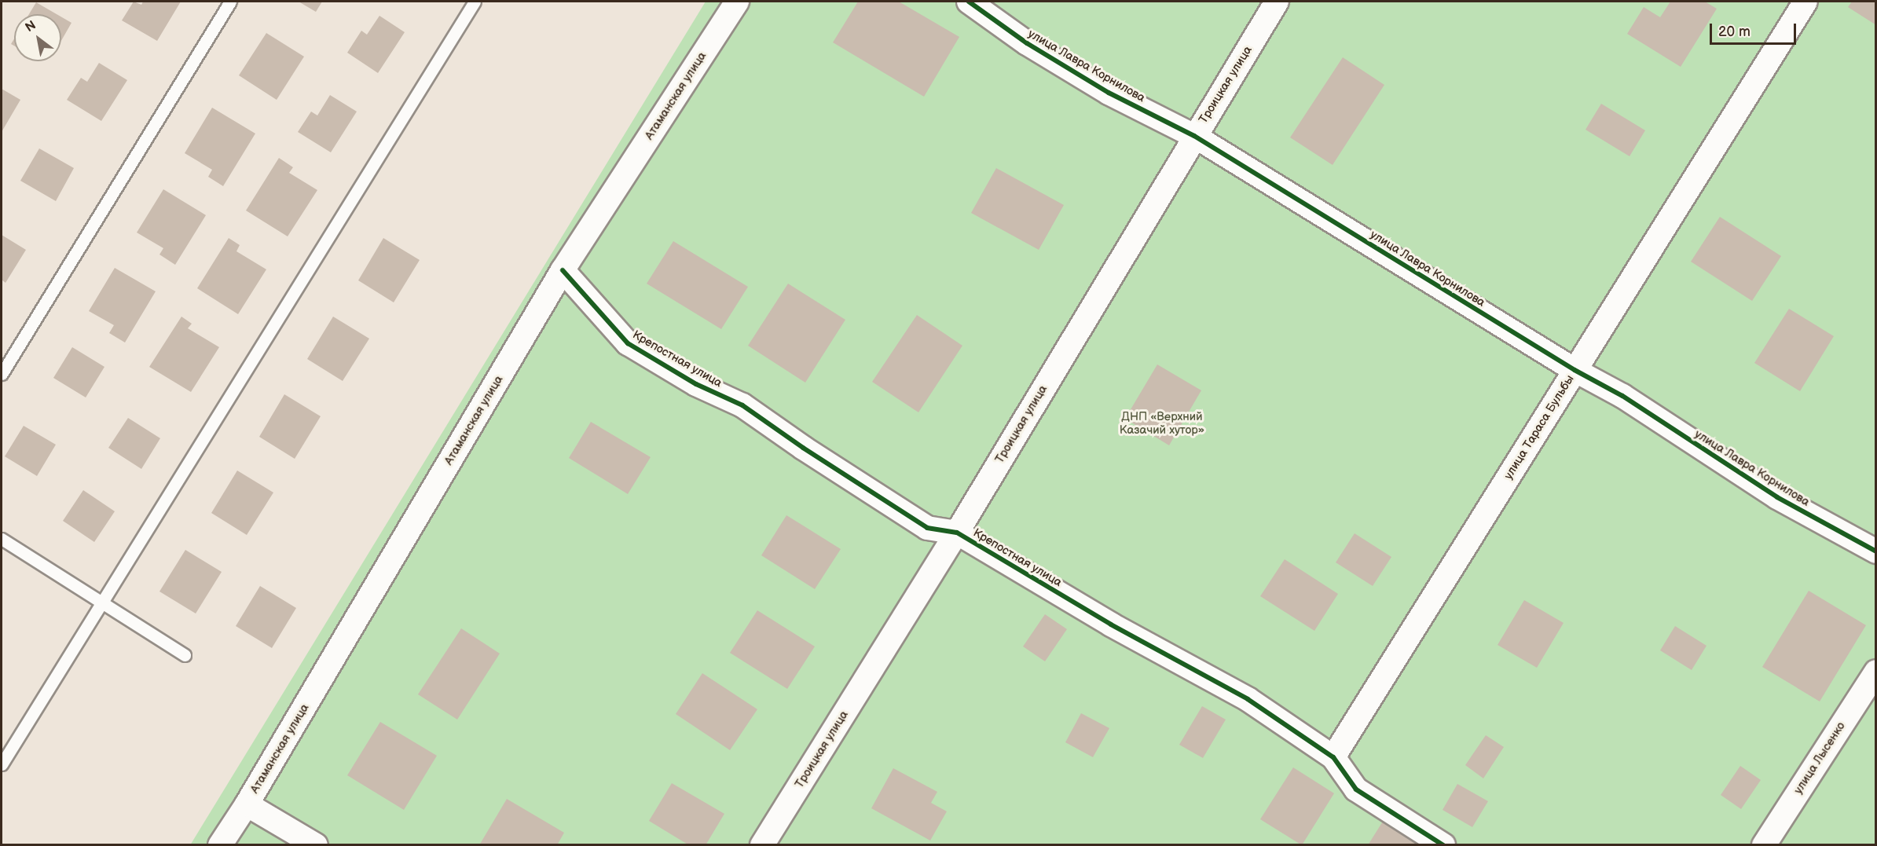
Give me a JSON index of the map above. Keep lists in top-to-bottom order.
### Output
{
  "streets": {
    "street": [
      "улица Лавра Корнилова",
      "Троицкая улица",
      "Атаманская улица",
      "Крепостная улица",
      "улица Тараса Бульбы",
      "улица Лысенко"
    ]
  },
  "crossings": [
    ["улица Лавра Корнилова", "Троицкая улица"],
    ["улица Лавра Корнилова", "улица Тараса Бульбы"],
    ["Троицкая улица", "Крепостная улица"],
    ["Атаманская улица", "Крепостная улица"],
    ["Крепостная улица", "улица Тараса Бульбы"]
  ],
  "parks": ["ДНП «Верхний Казачий хутор»"],
  "scale_bar": "20 m",
  "north": "top left"
}
